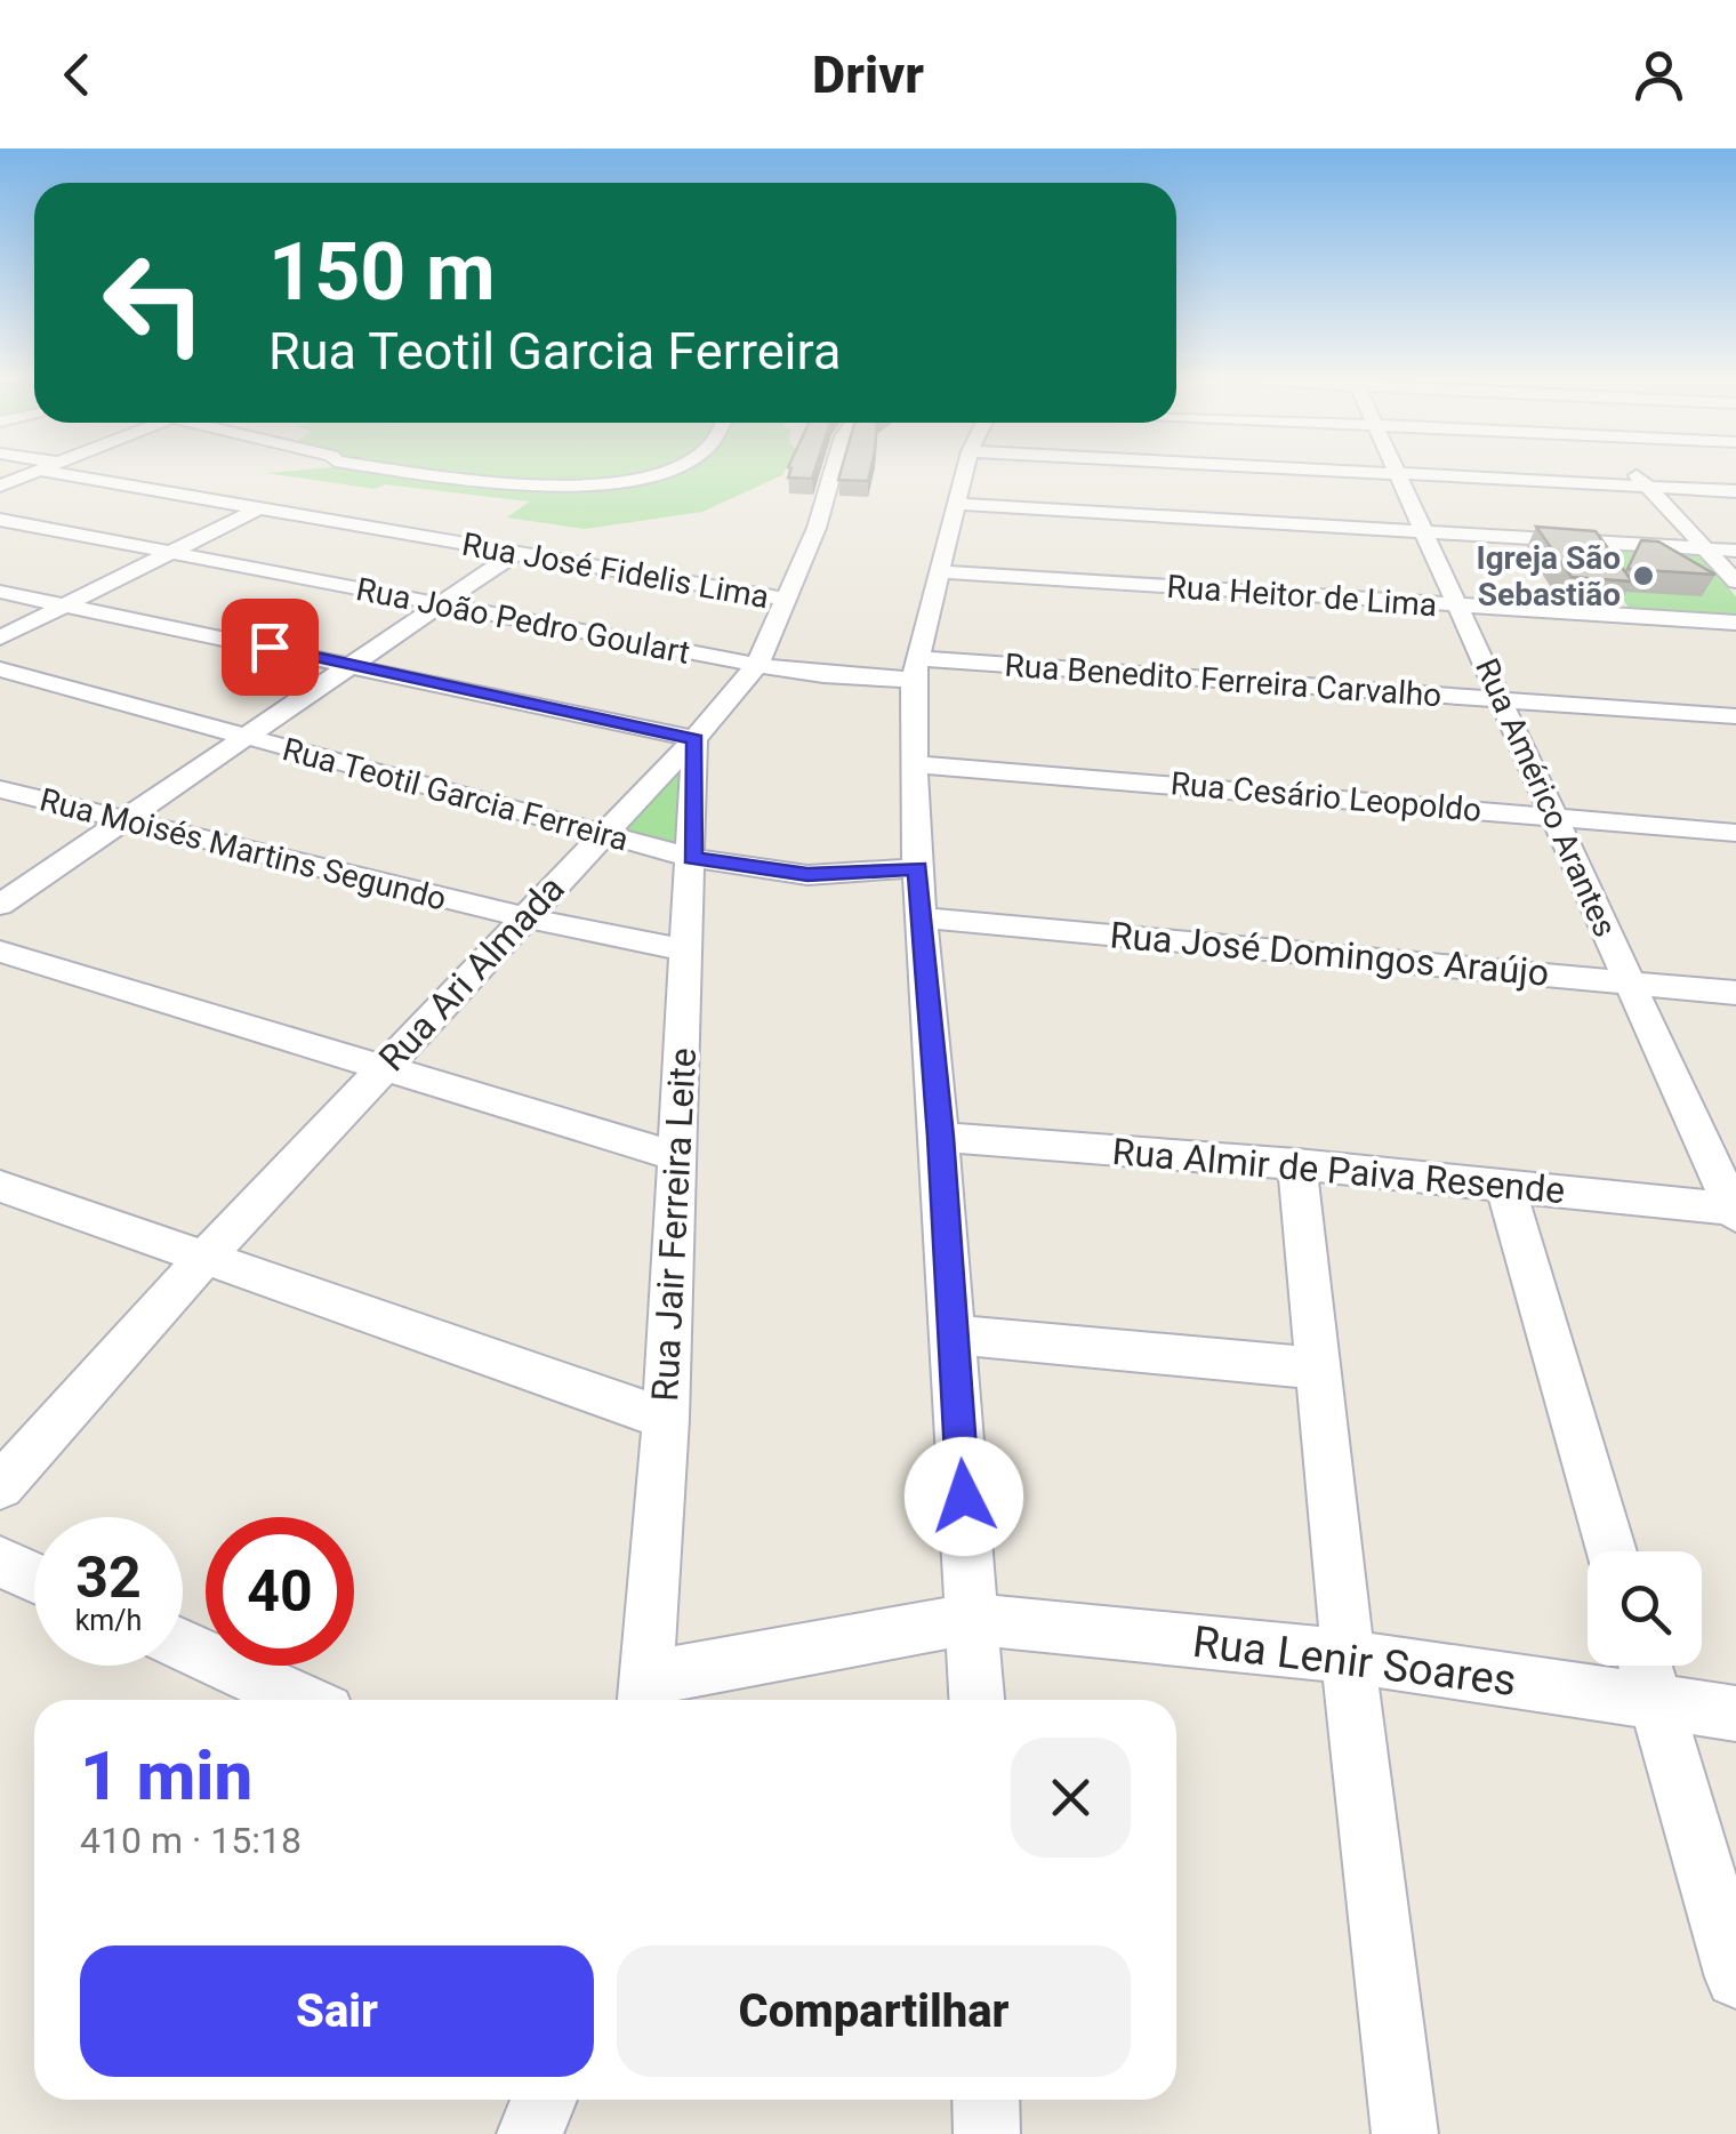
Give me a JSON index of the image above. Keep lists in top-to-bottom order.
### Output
{
  "streets": {
    "street": [
      "Rua José Fidelis Lima",
      "Rua Heitor de Lima",
      "Rua João Pedro Goulart",
      "Rua Benedito Ferreira Carvalho",
      "Rua Teotil Garcia Ferreira",
      "Rua Cesário Leopoldo",
      "Rua Américo Arantes",
      "Rua Moisés Martins Segundo",
      "Rua José Domingos Araújo",
      "Rua Ari Almada",
      "Rua Almir de Paiva Resende",
      "Rua Jair Ferreira Leite",
      "Rua Lenir Soares"
    ]
  },
  "crossings": [
    ["Rua José Fidelis Lima", "Rua Ari Almada"],
    ["Rua Heitor de Lima", "Rua Américo Arantes"],
    ["Rua João Pedro Goulart", "Rua Benedito Ferreira Carvalho"],
    ["Rua João Pedro Goulart", "Rua Ari Almada"],
    ["Rua Benedito Ferreira Carvalho", "Rua Américo Arantes"],
    ["Rua Teotil Garcia Ferreira", "Rua Ari Almada"],
    ["Rua Teotil Garcia Ferreira", "Rua Jair Ferreira Leite"],
    ["Rua Cesário Leopoldo", "Rua Américo Arantes"],
    ["Rua Américo Arantes", "Rua José Domingos Araújo"],
    ["Rua Américo Arantes", "Rua Almir de Paiva Resende"],
    ["Rua Moisés Martins Segundo", "Rua Ari Almada"],
    ["Rua Moisés Martins Segundo", "Rua Jair Ferreira Leite"],
    ["Rua Ari Almada", "Rua Jair Ferreira Leite"],
    ["Rua Jair Ferreira Leite", "Rua Lenir Soares"]
  ],
  "places": ["Igreja São Sebastião"],
  "page": {
    "header": "Drivr",
    "turn": ["150 m", "Rua Teotil Garcia Ferreira"],
    "speed": "32 km/h",
    "limit": "40",
    "heading": ["1 min", "410 m · 15:18"],
    "buttons": ["Sair", "Compartilhar"]
  }
}
